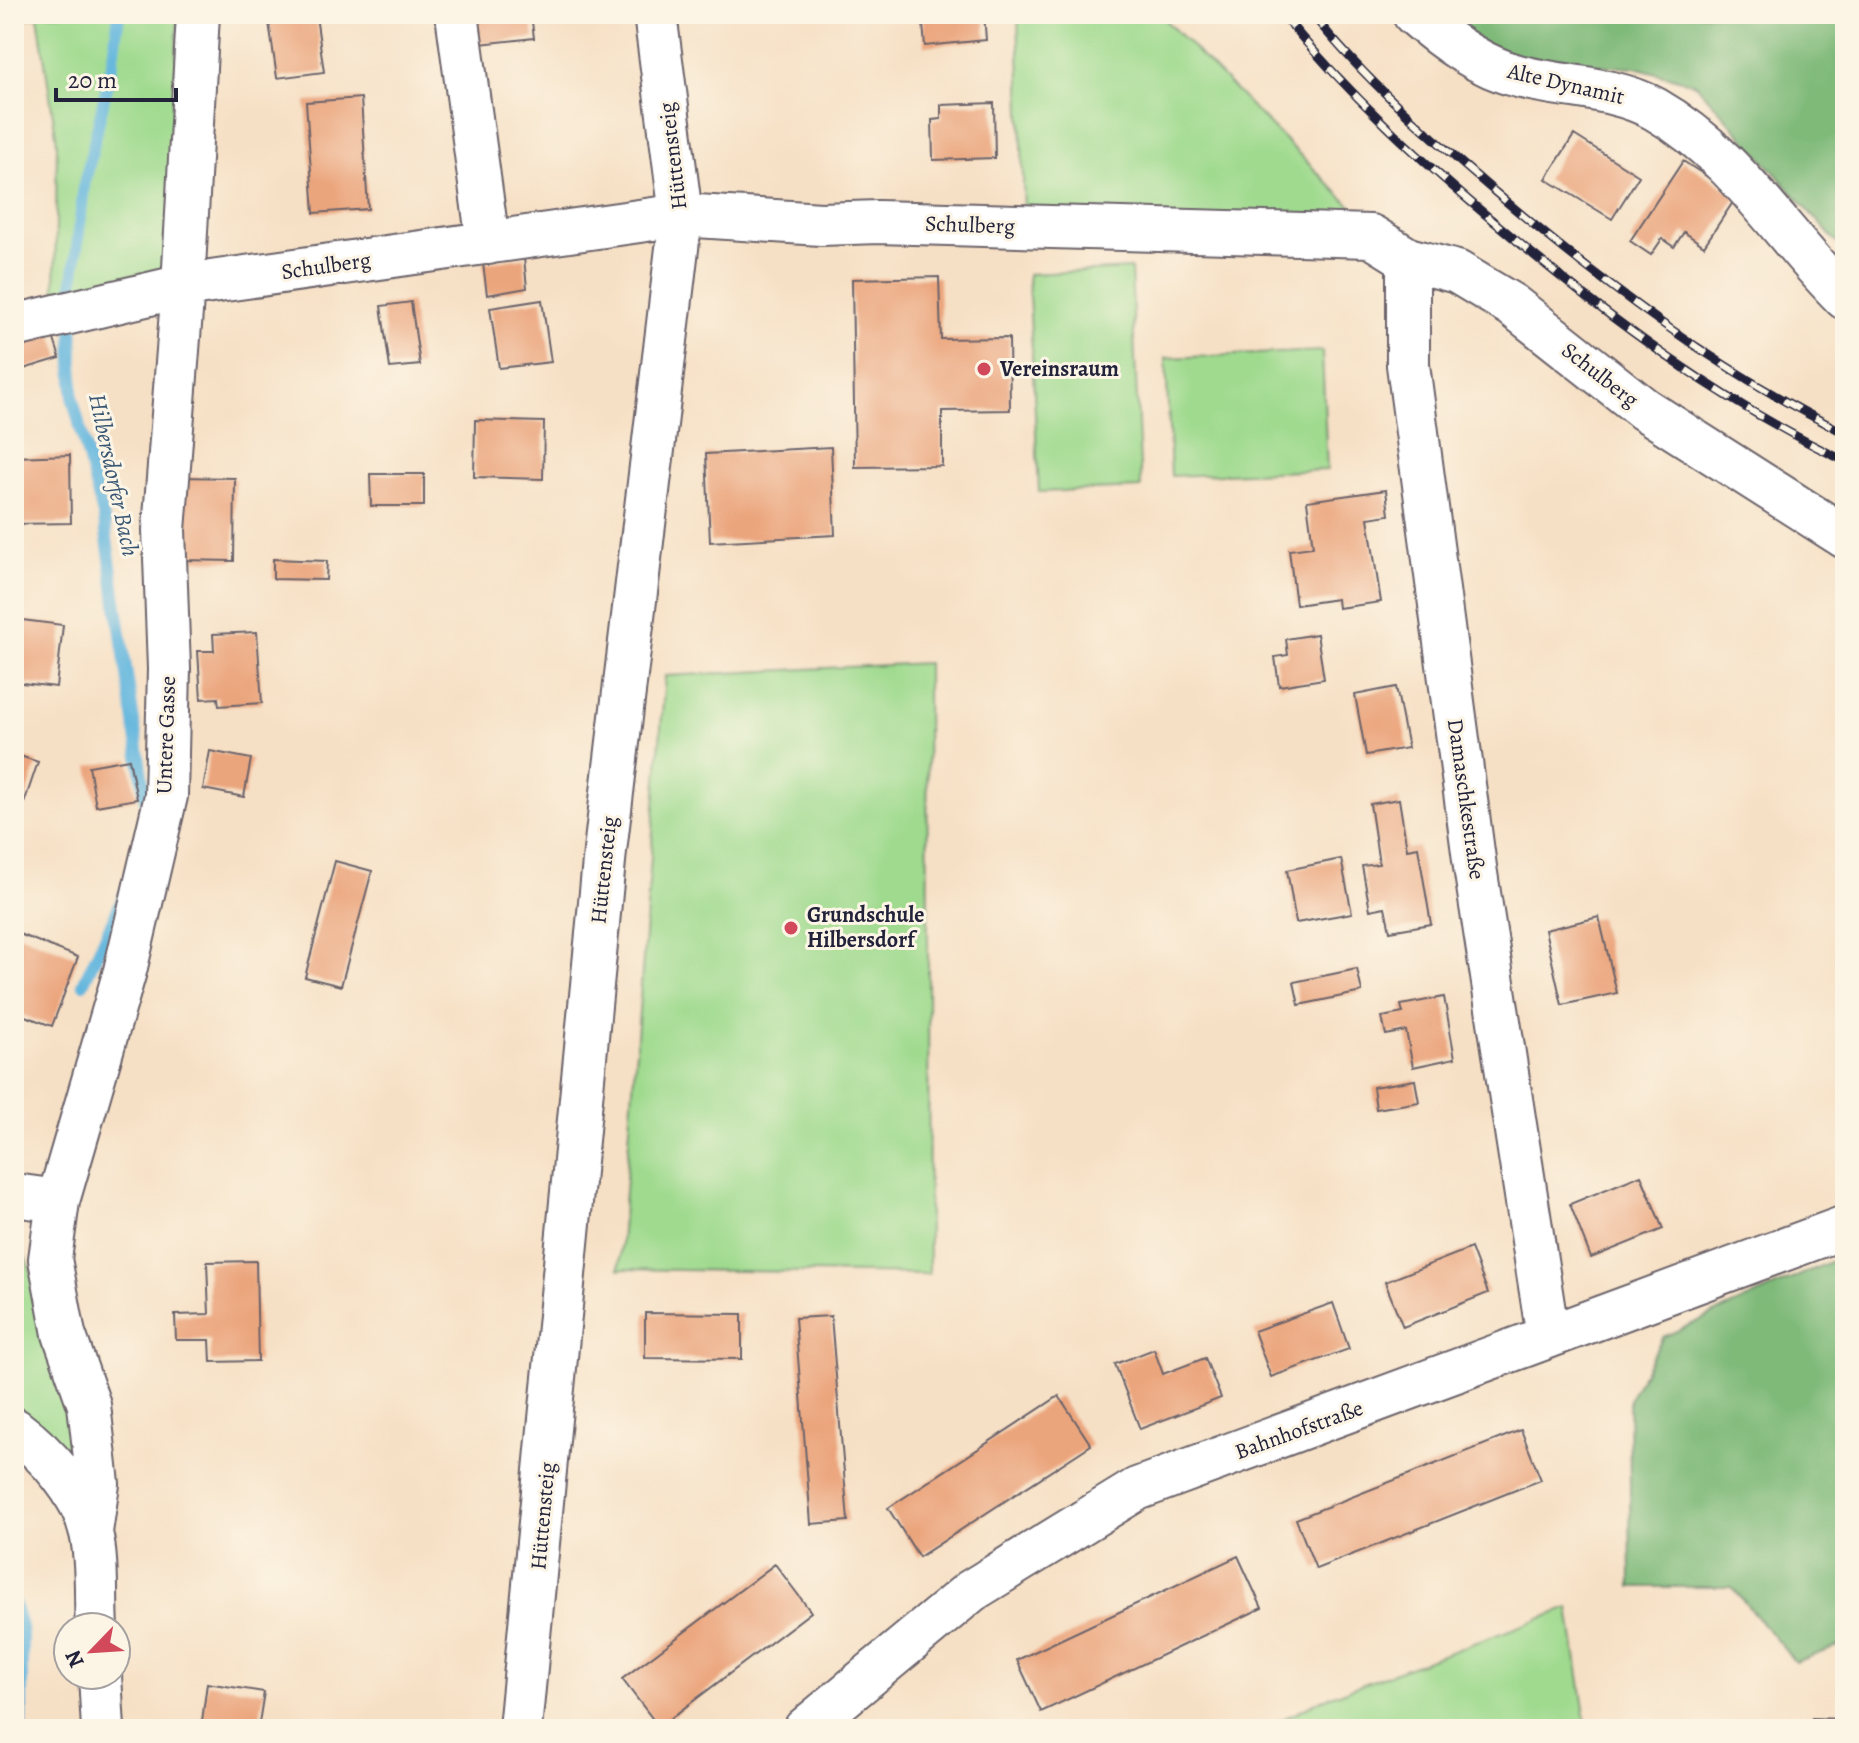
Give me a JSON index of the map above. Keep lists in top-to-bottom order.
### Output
{
  "streets": {
    "street": [
      "Alte Dynamit",
      "Hüttensteig",
      "Schulberg",
      "Untere Gasse",
      "Damaschkestraße",
      "Bahnhofstraße"
    ]
  },
  "crossings": [
    ["Hüttensteig", "Schulberg"],
    ["Schulberg", "Untere Gasse"],
    ["Schulberg", "Damaschkestraße"],
    ["Damaschkestraße", "Bahnhofstraße"]
  ],
  "water": ["Hilbersdorfer Bach"],
  "places": ["Vereinsraum", "Grundschule Hilbersdorf"],
  "scale_bar": "20 m",
  "north": "bottom left"
}
